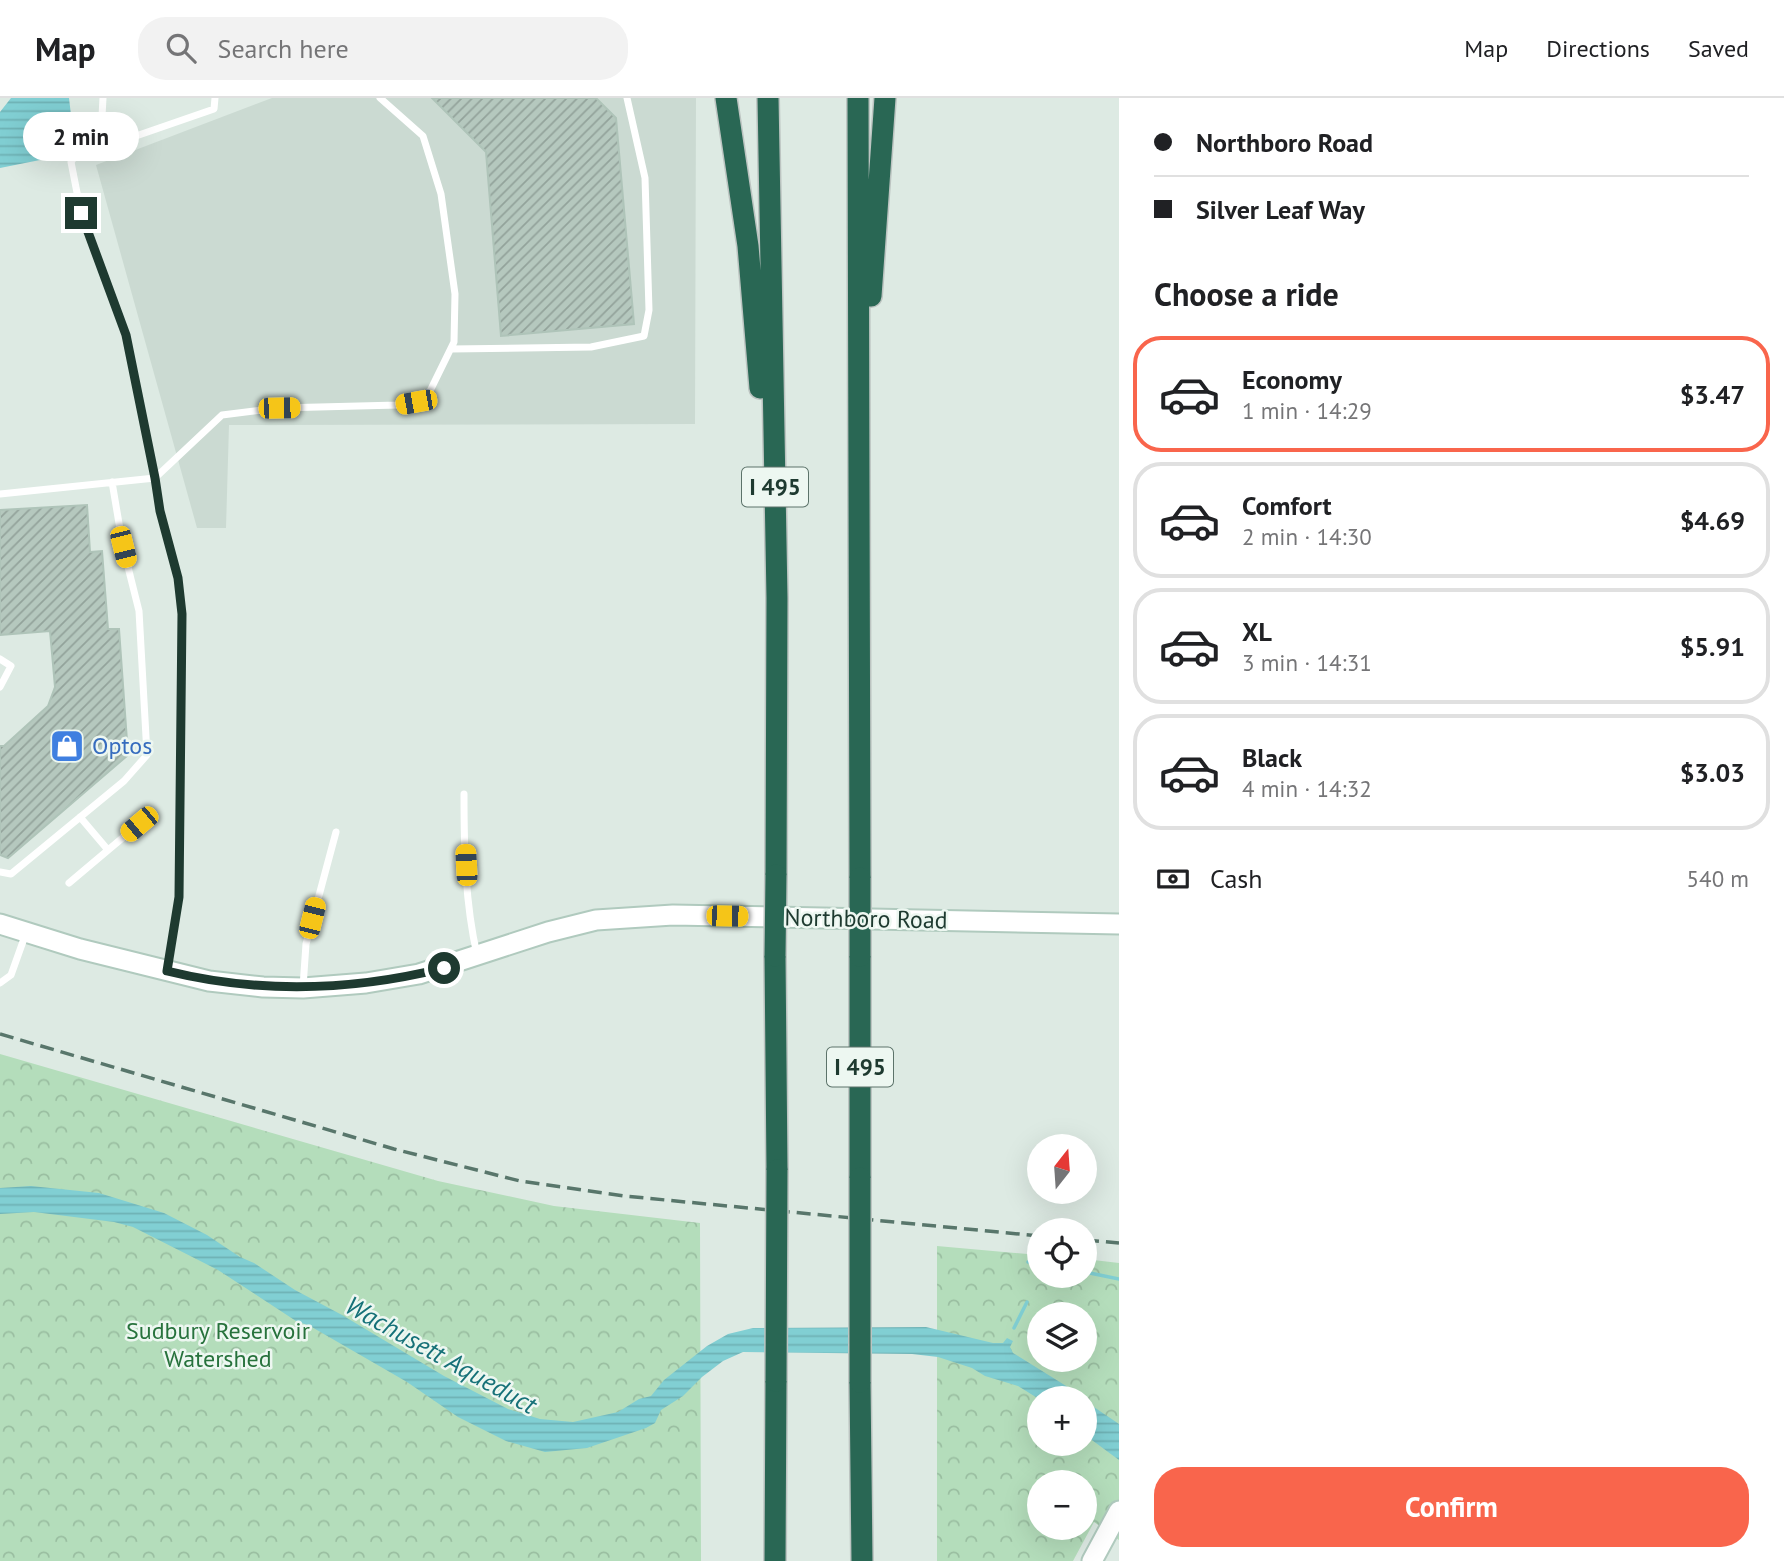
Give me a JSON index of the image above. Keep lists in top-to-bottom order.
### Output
{
  "streets": {
    "highway": ["I 495"],
    "main road": ["Northboro Road"]
  },
  "water": ["Wachusett Aqueduct"],
  "parks": ["Sudbury Reservoir Watershed"],
  "places": {
    "shop": ["Optos"]
  },
  "north": "top",
  "page": {
    "header": "Map",
    "search": "Search here",
    "nav": ["Map", "Directions", "Saved"],
    "banner": ["Northboro Road", "Silver Leaf Way"],
    "bubble": "2 min",
    "heading": "Choose a ride",
    "list": [
      {
        "name": "Economy",
        "note": "1 min · 14:29",
        "value": "$3.47"
      },
      {
        "name": "Comfort",
        "note": "2 min · 14:30",
        "value": "$4.69"
      },
      {
        "name": "XL",
        "note": "3 min · 14:31",
        "value": "$5.91"
      },
      {
        "name": "Black",
        "note": "4 min · 14:32",
        "value": "$3.03"
      }
    ],
    "pay": ["Cash", "540 m"],
    "map_buttons": ["+", "−"],
    "buttons": "Confirm"
  }
}
